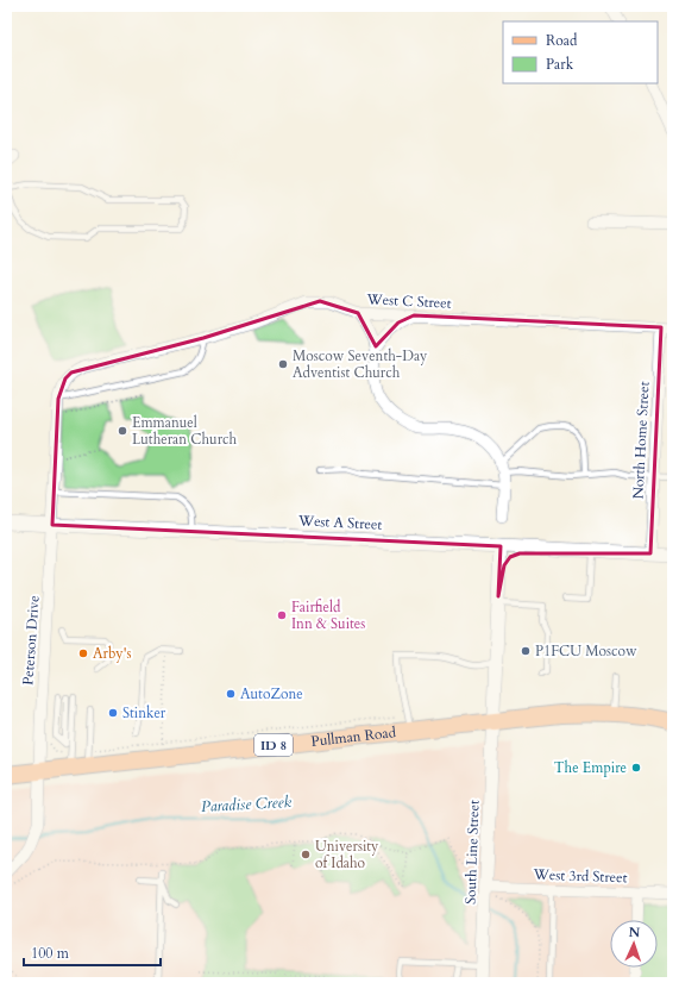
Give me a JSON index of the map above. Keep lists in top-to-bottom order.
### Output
{
  "streets": {
    "main road": ["Pullman Road", "ID 8"],
    "street": [
      "West C Street",
      "North Home Street",
      "West A Street",
      "Peterson Drive",
      "South Line Street",
      "West 3rd Street"
    ]
  },
  "crossings": [
    ["West C Street", "North Home Street"],
    ["West C Street", "Peterson Drive"],
    ["North Home Street", "West A Street"],
    ["West A Street", "Peterson Drive"],
    ["Peterson Drive", "Pullman Road"],
    ["Pullman Road", "South Line Street"],
    ["South Line Street", "West 3rd Street"]
  ],
  "water": ["Paradise Creek"],
  "places": [
    "Moscow Seventh-Day Adventist Church",
    "Emmanuel Lutheran Church",
    "Fairfield Inn & Suites",
    "P1FCU Moscow",
    "Arby's",
    "AutoZone",
    "Stinker",
    "The Empire",
    "University of Idaho"
  ],
  "legend": ["Road", "Park"],
  "scale_bar": "100 m",
  "north": "top"
}
